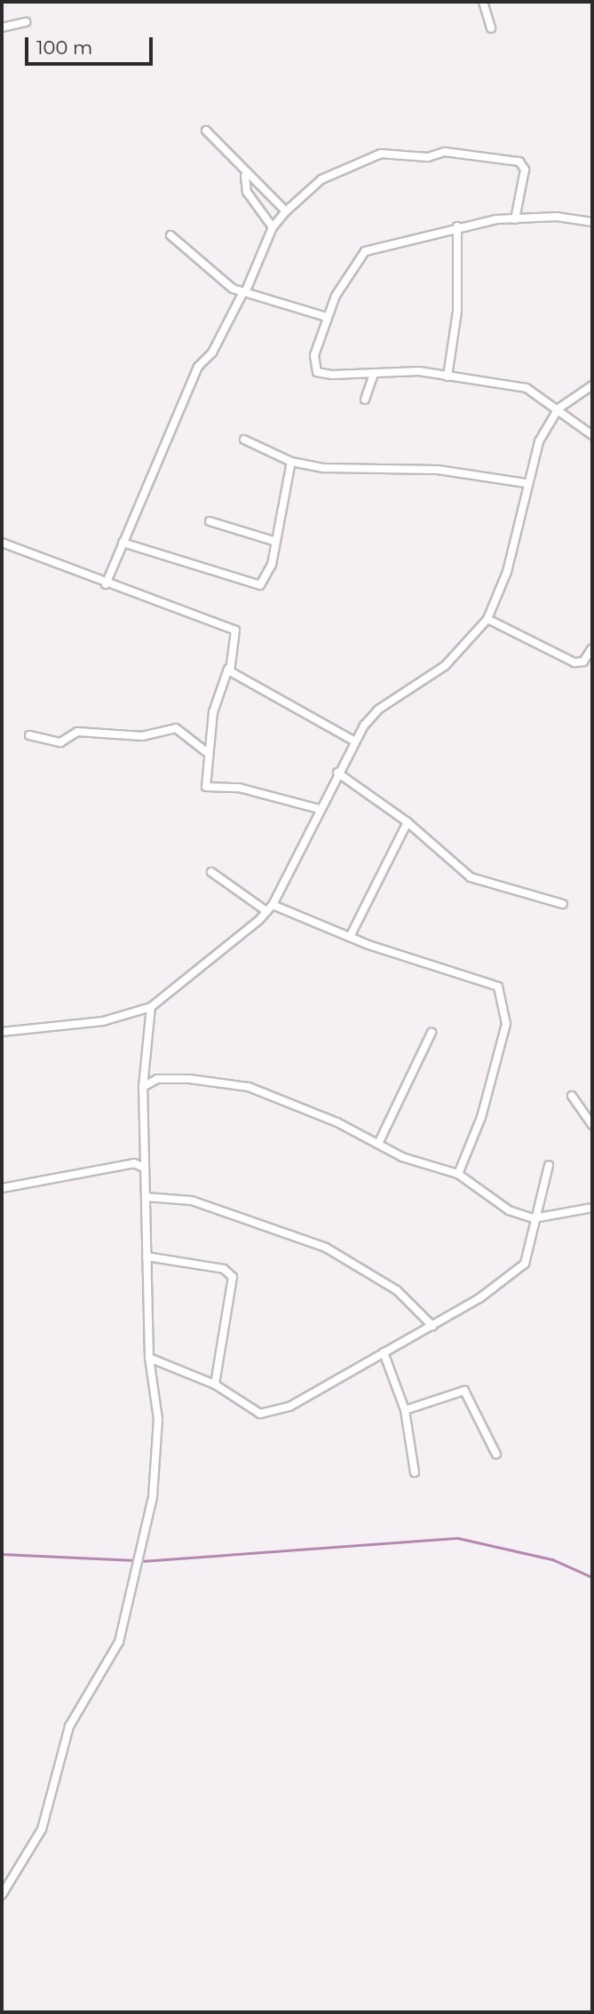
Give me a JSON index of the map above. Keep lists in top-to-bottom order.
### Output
{
  "scale_bar": "100 m"
}
